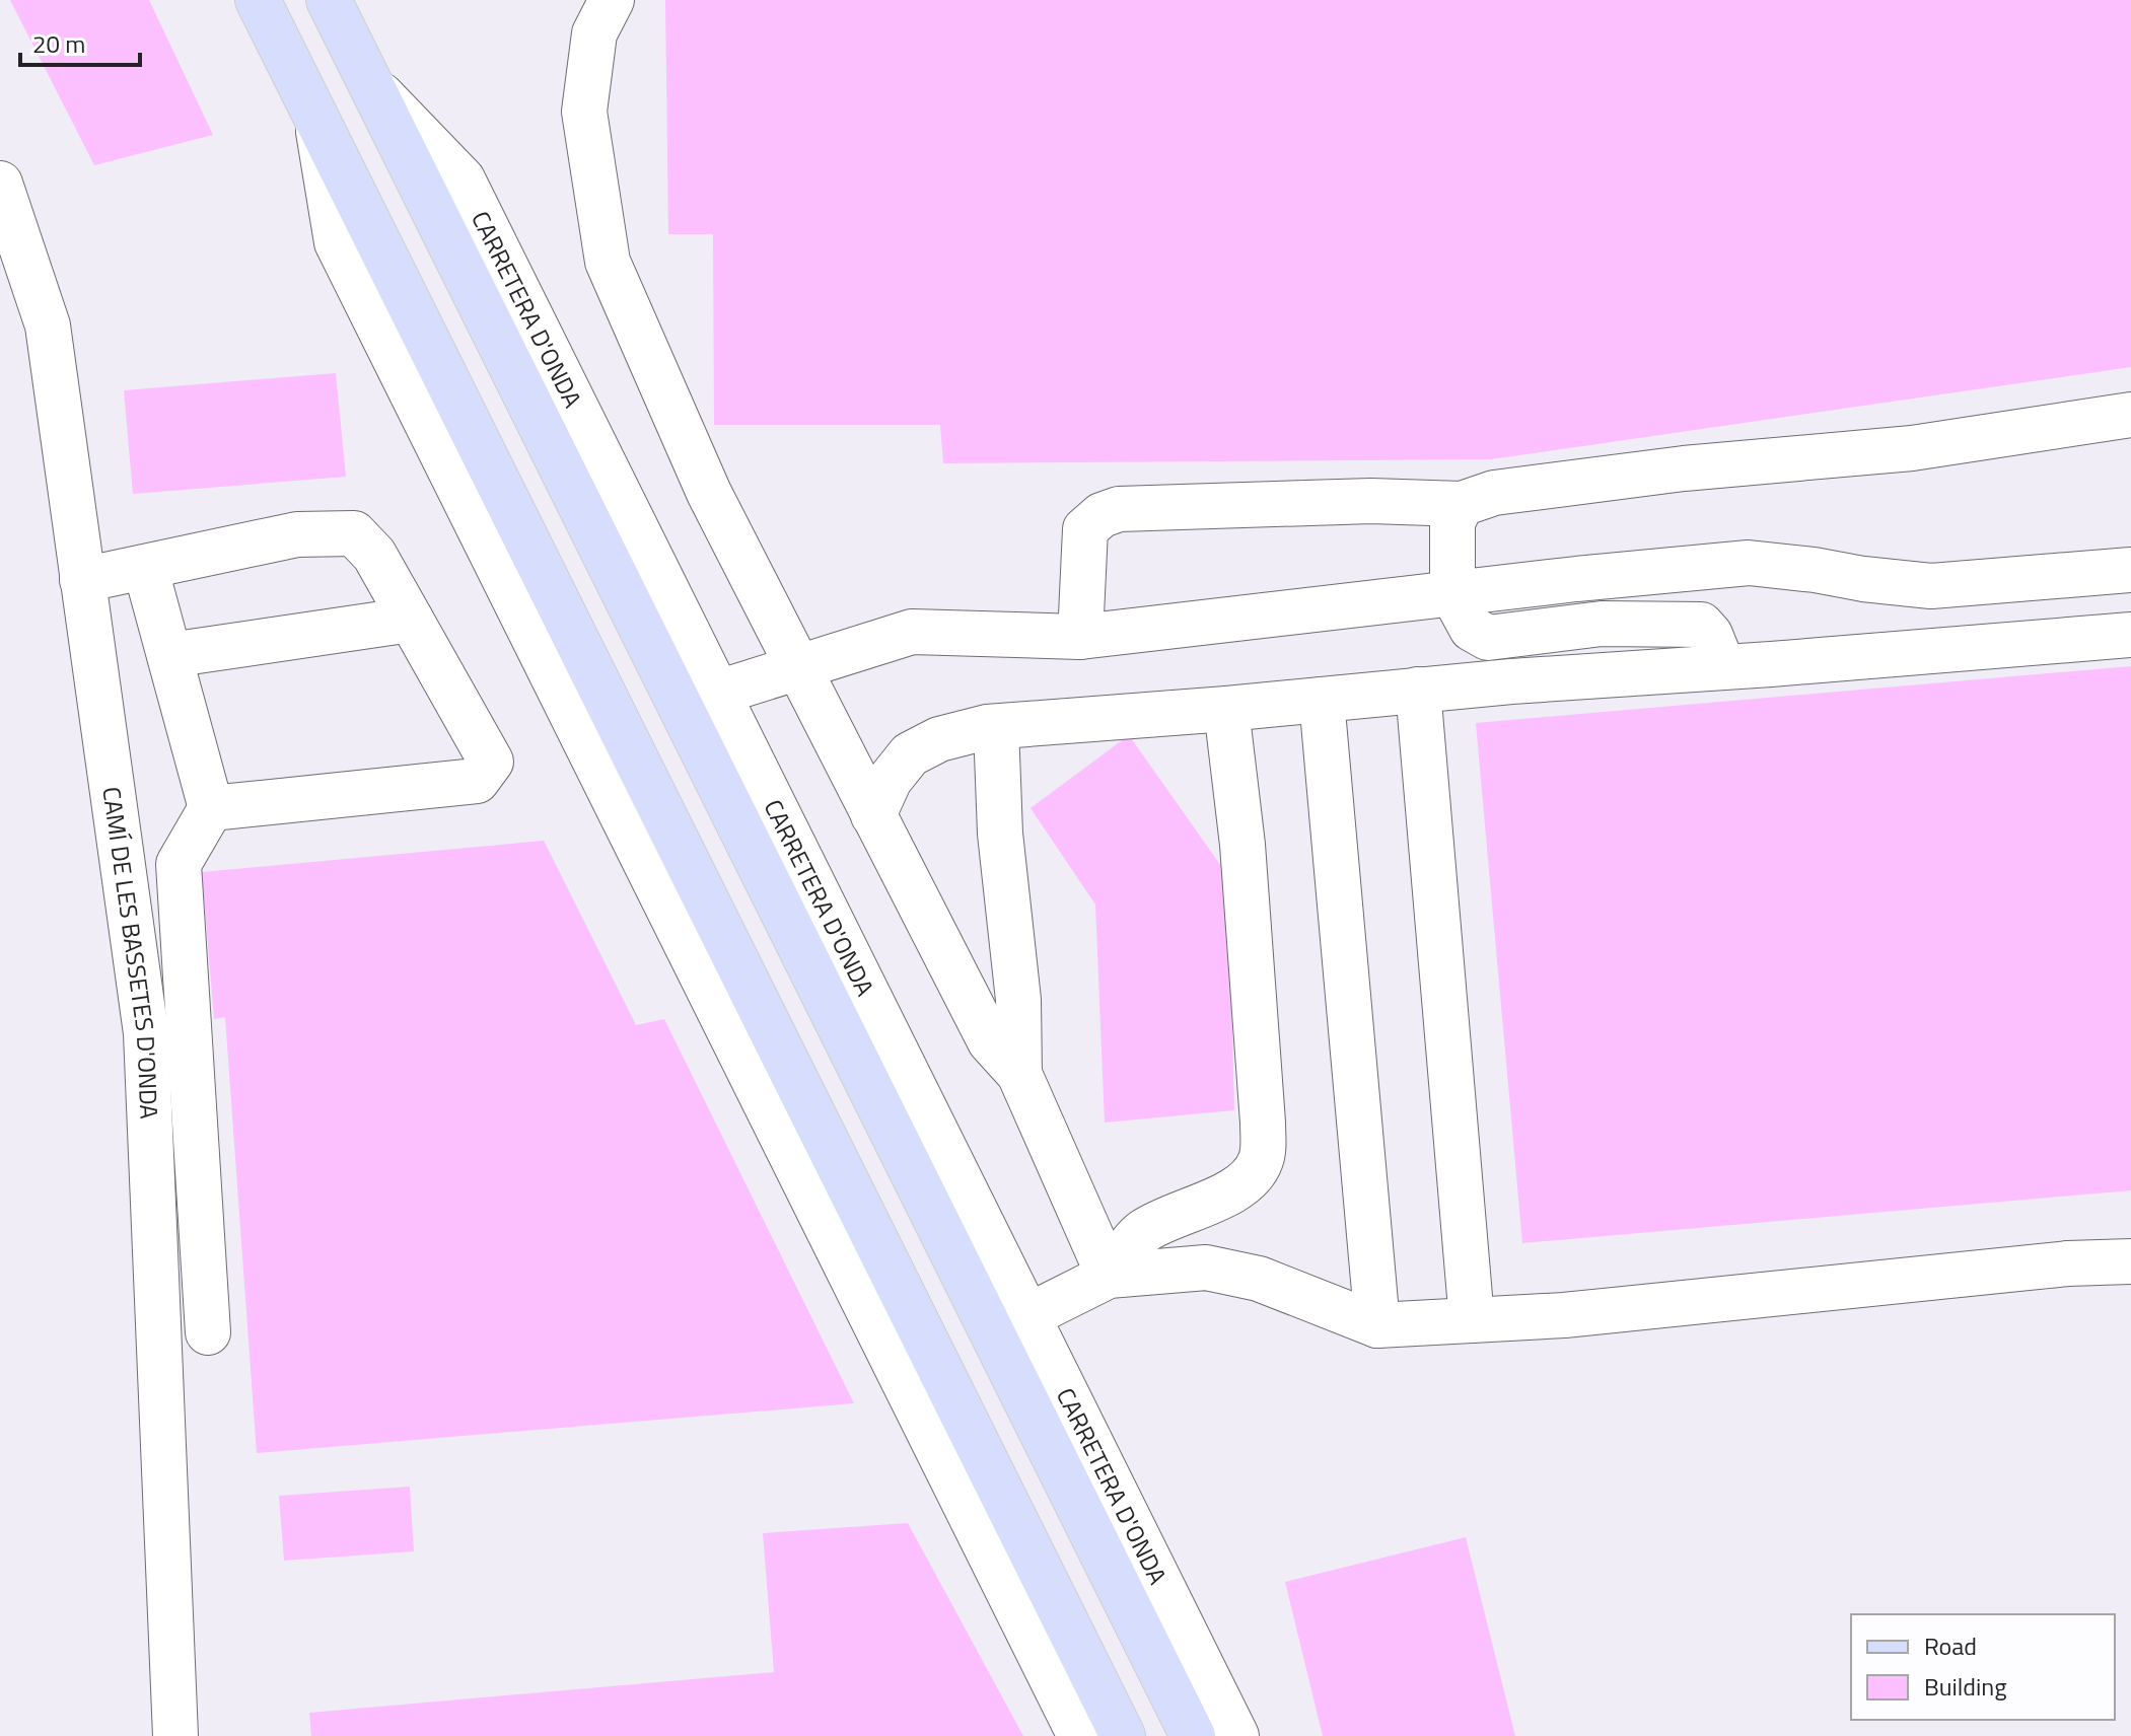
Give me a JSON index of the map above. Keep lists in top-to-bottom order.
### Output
{
  "streets": {
    "main road": ["CARRETERA D'ONDA"],
    "street": ["CAMÍ DE LES BASSETES D'ONDA"]
  },
  "legend": ["Road", "Building"],
  "scale_bar": "20 m"
}
